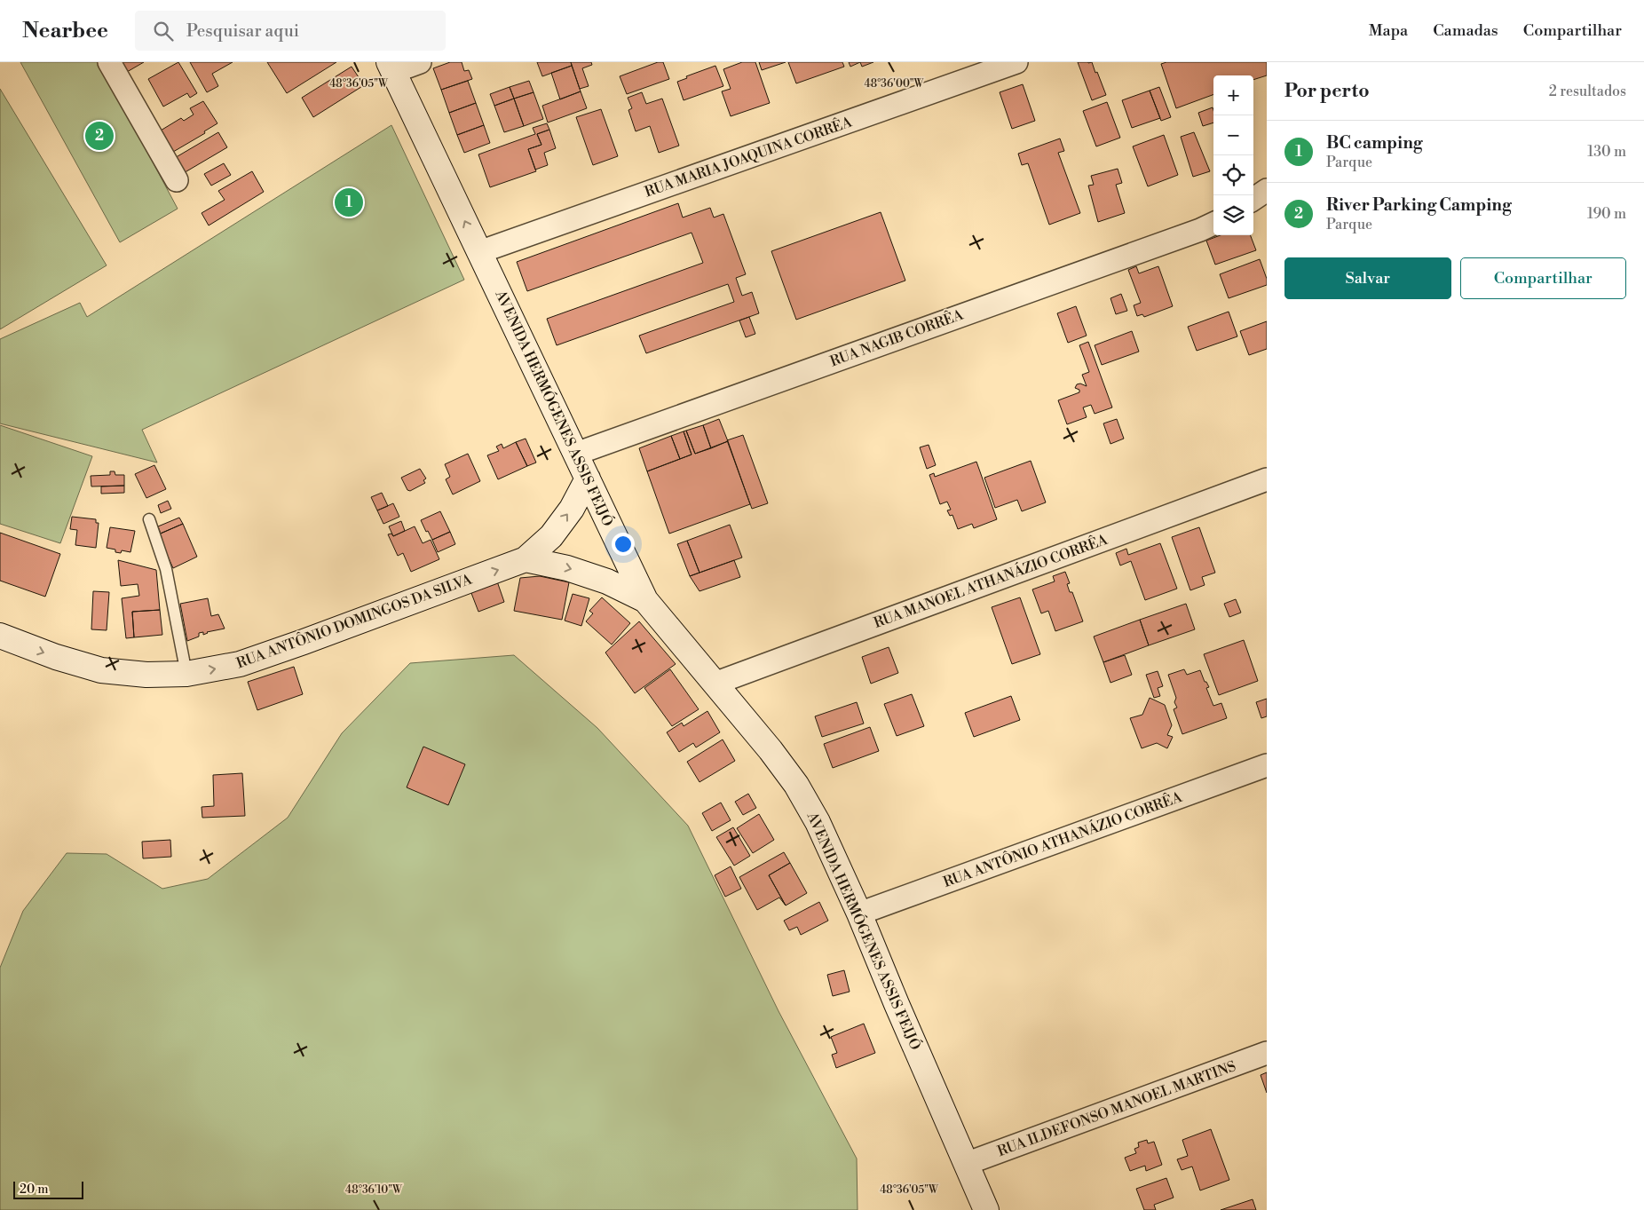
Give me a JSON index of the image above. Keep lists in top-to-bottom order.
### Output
{
  "streets": {
    "main road": ["AVENIDA HERMÓGENES ASSIS FEIJÓ", "RUA ANTÔNIO DOMINGOS DA SILVA"],
    "street": [
      "RUA MARIA JOAQUINA CORRÊA",
      "RUA NAGIB CORRÊA",
      "RUA MANOEL ATHANÁZIO CORRÊA",
      "RUA ANTÔNIO ATHANÁZIO CORRÊA",
      "RUA ILDEFONSO MANOEL MARTINS"
    ]
  },
  "crossings": [
    ["RUA MARIA JOAQUINA CORRÊA", "AVENIDA HERMÓGENES ASSIS FEIJÓ"],
    ["RUA NAGIB CORRÊA", "AVENIDA HERMÓGENES ASSIS FEIJÓ"],
    ["AVENIDA HERMÓGENES ASSIS FEIJÓ", "RUA MANOEL ATHANÁZIO CORRÊA"],
    ["AVENIDA HERMÓGENES ASSIS FEIJÓ", "RUA ANTÔNIO DOMINGOS DA SILVA"],
    ["AVENIDA HERMÓGENES ASSIS FEIJÓ", "RUA ANTÔNIO ATHANÁZIO CORRÊA"],
    ["AVENIDA HERMÓGENES ASSIS FEIJÓ", "RUA ILDEFONSO MANOEL MARTINS"]
  ],
  "one_way": ["RUA ANTÔNIO DOMINGOS DA SILVA"],
  "scale_bar": "20 m",
  "page": {
    "header": "Nearbee",
    "search": "Pesquisar aqui",
    "nav": ["Mapa", "Camadas", "Compartilhar"],
    "heading": ["Por perto", "2 resultados"],
    "map_buttons": ["+", "−"],
    "pins": ["2", "1"],
    "list": [
      {
        "mark": "1",
        "name": "BC camping",
        "note": "Parque",
        "value": "130 m"
      },
      {
        "mark": "2",
        "name": "River Parking Camping",
        "note": "Parque",
        "value": "190 m"
      }
    ],
    "buttons": ["Salvar", "Compartilhar"],
    "scale": "20 m"
  },
  "coordinates": ["48°36'00\"W", "48°36'05\"W", "48°36'10\"W"]
}
